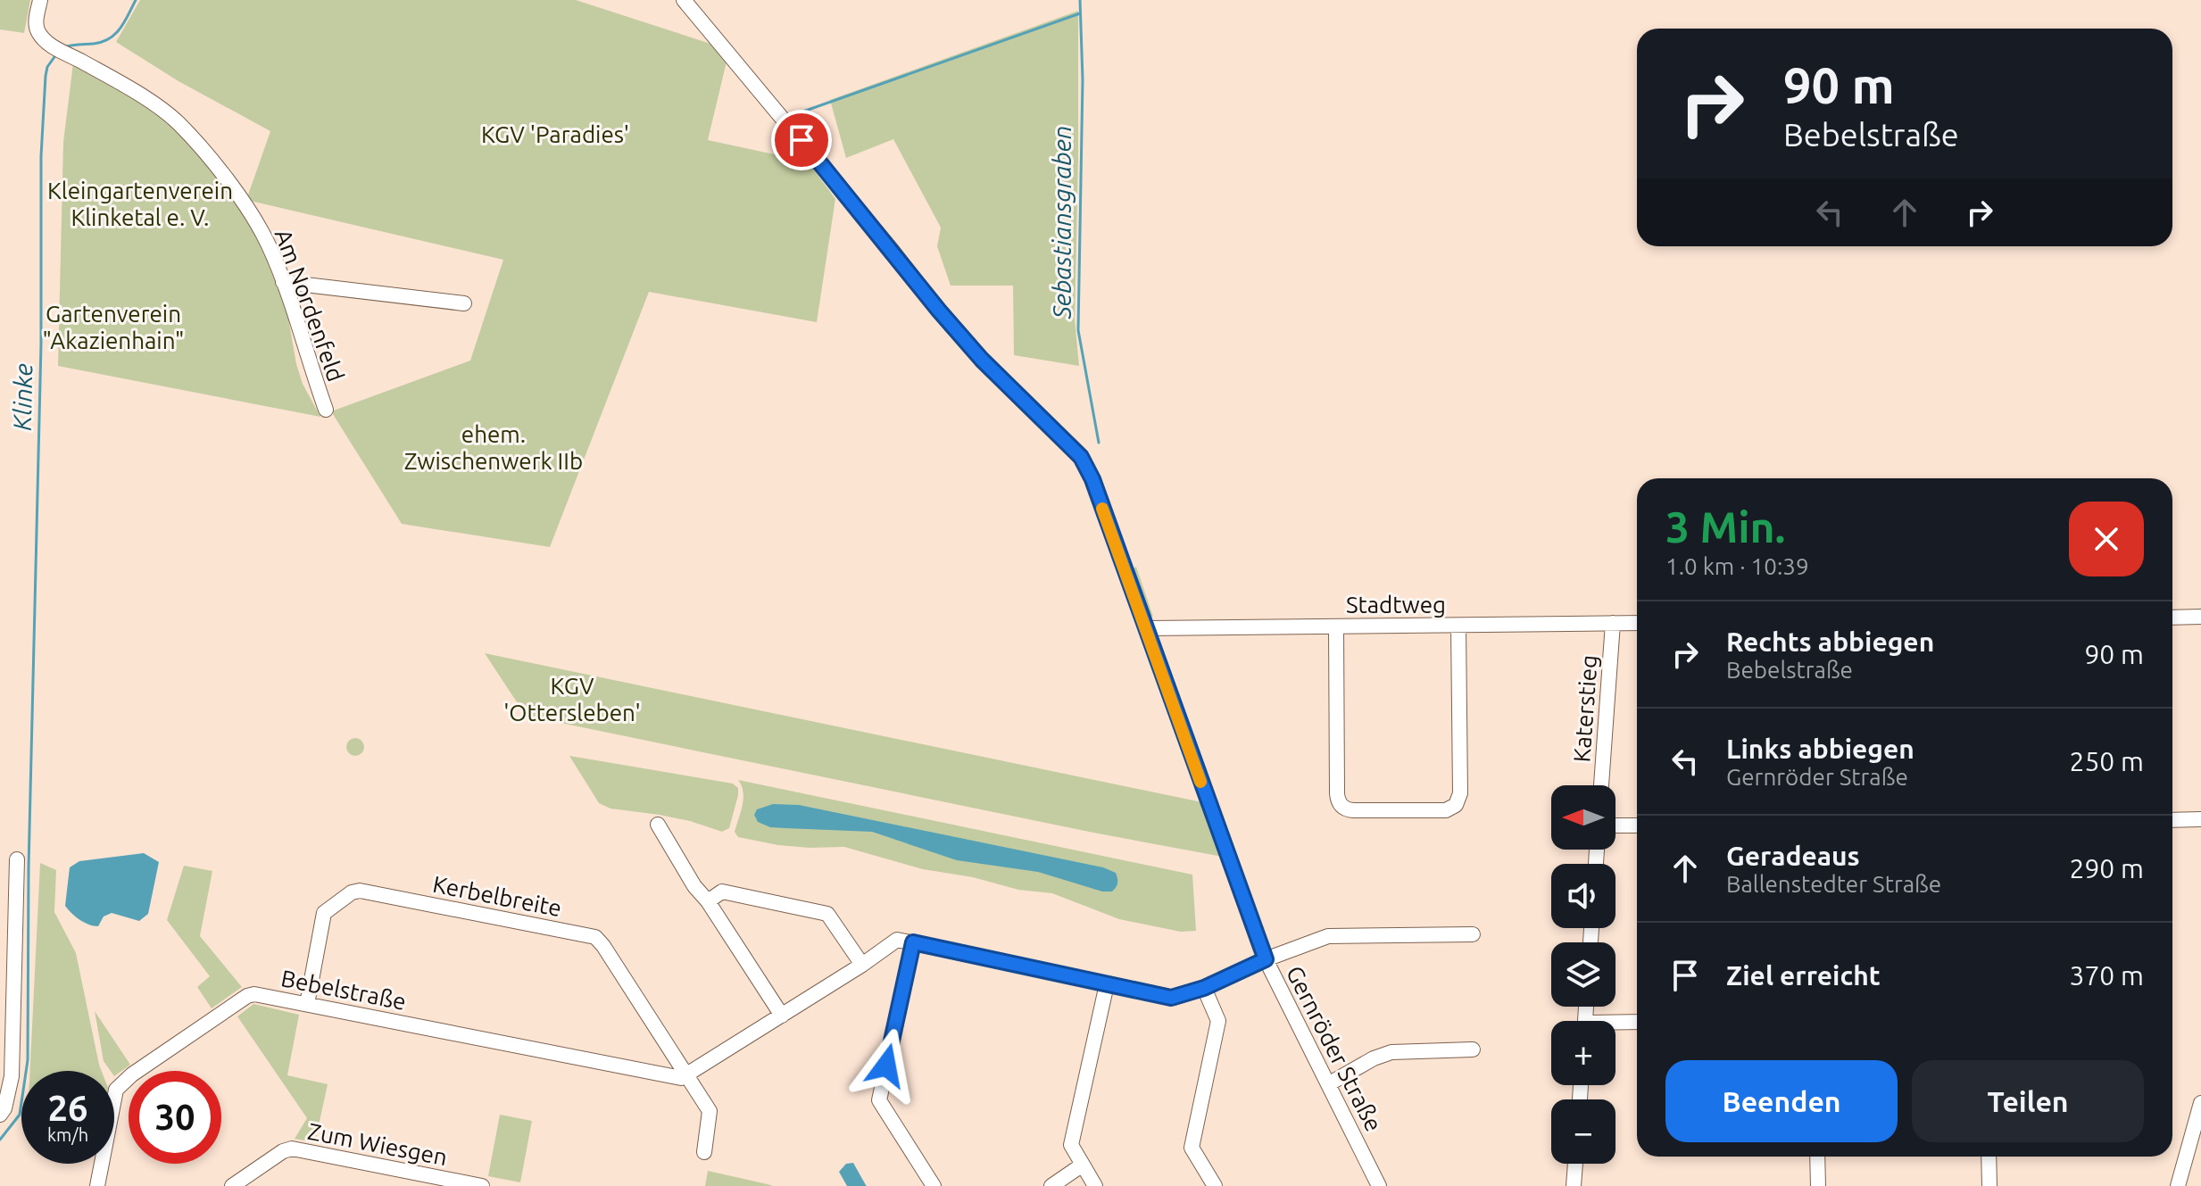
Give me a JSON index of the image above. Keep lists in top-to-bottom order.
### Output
{
  "streets": {
    "street": [
      "Am Nordenfeld",
      "Stadtweg",
      "Katerstieg",
      "Kerbelbreite",
      "Bebelstraße",
      "Gernröder Straße",
      "Zum Wiesgen"
    ]
  },
  "crossings": [
    ["Stadtweg", "Katerstieg"],
    ["Stadtweg", "Gernröder Straße"],
    ["Kerbelbreite", "Bebelstraße"]
  ],
  "water": ["Sebastiansgraben", "Klinke"],
  "parks": [
    "KGV 'Paradies'",
    "Kleingartenverein Klinketal e. V.",
    "Gartenverein \"Akazienhain\"",
    "ehem. Zwischenwerk IIb",
    "KGV 'Ottersleben'"
  ],
  "north": "left",
  "page": {
    "turn": ["90 m", "Bebelstraße"],
    "heading": ["3 Min.", "1.0 km · 10:39"],
    "list": [
      {
        "name": "Rechts abbiegen",
        "note": "Bebelstraße",
        "value": "90 m"
      },
      {
        "name": "Links abbiegen",
        "note": "Gernröder Straße",
        "value": "250 m"
      },
      {
        "name": "Geradeaus",
        "note": "Ballenstedter Straße",
        "value": "290 m"
      },
      {
        "name": "Ziel erreicht",
        "value": "370 m"
      }
    ],
    "map_buttons": ["+", "−"],
    "buttons": ["Beenden", "Teilen"],
    "speed": "26 km/h",
    "limit": "30"
  }
}
